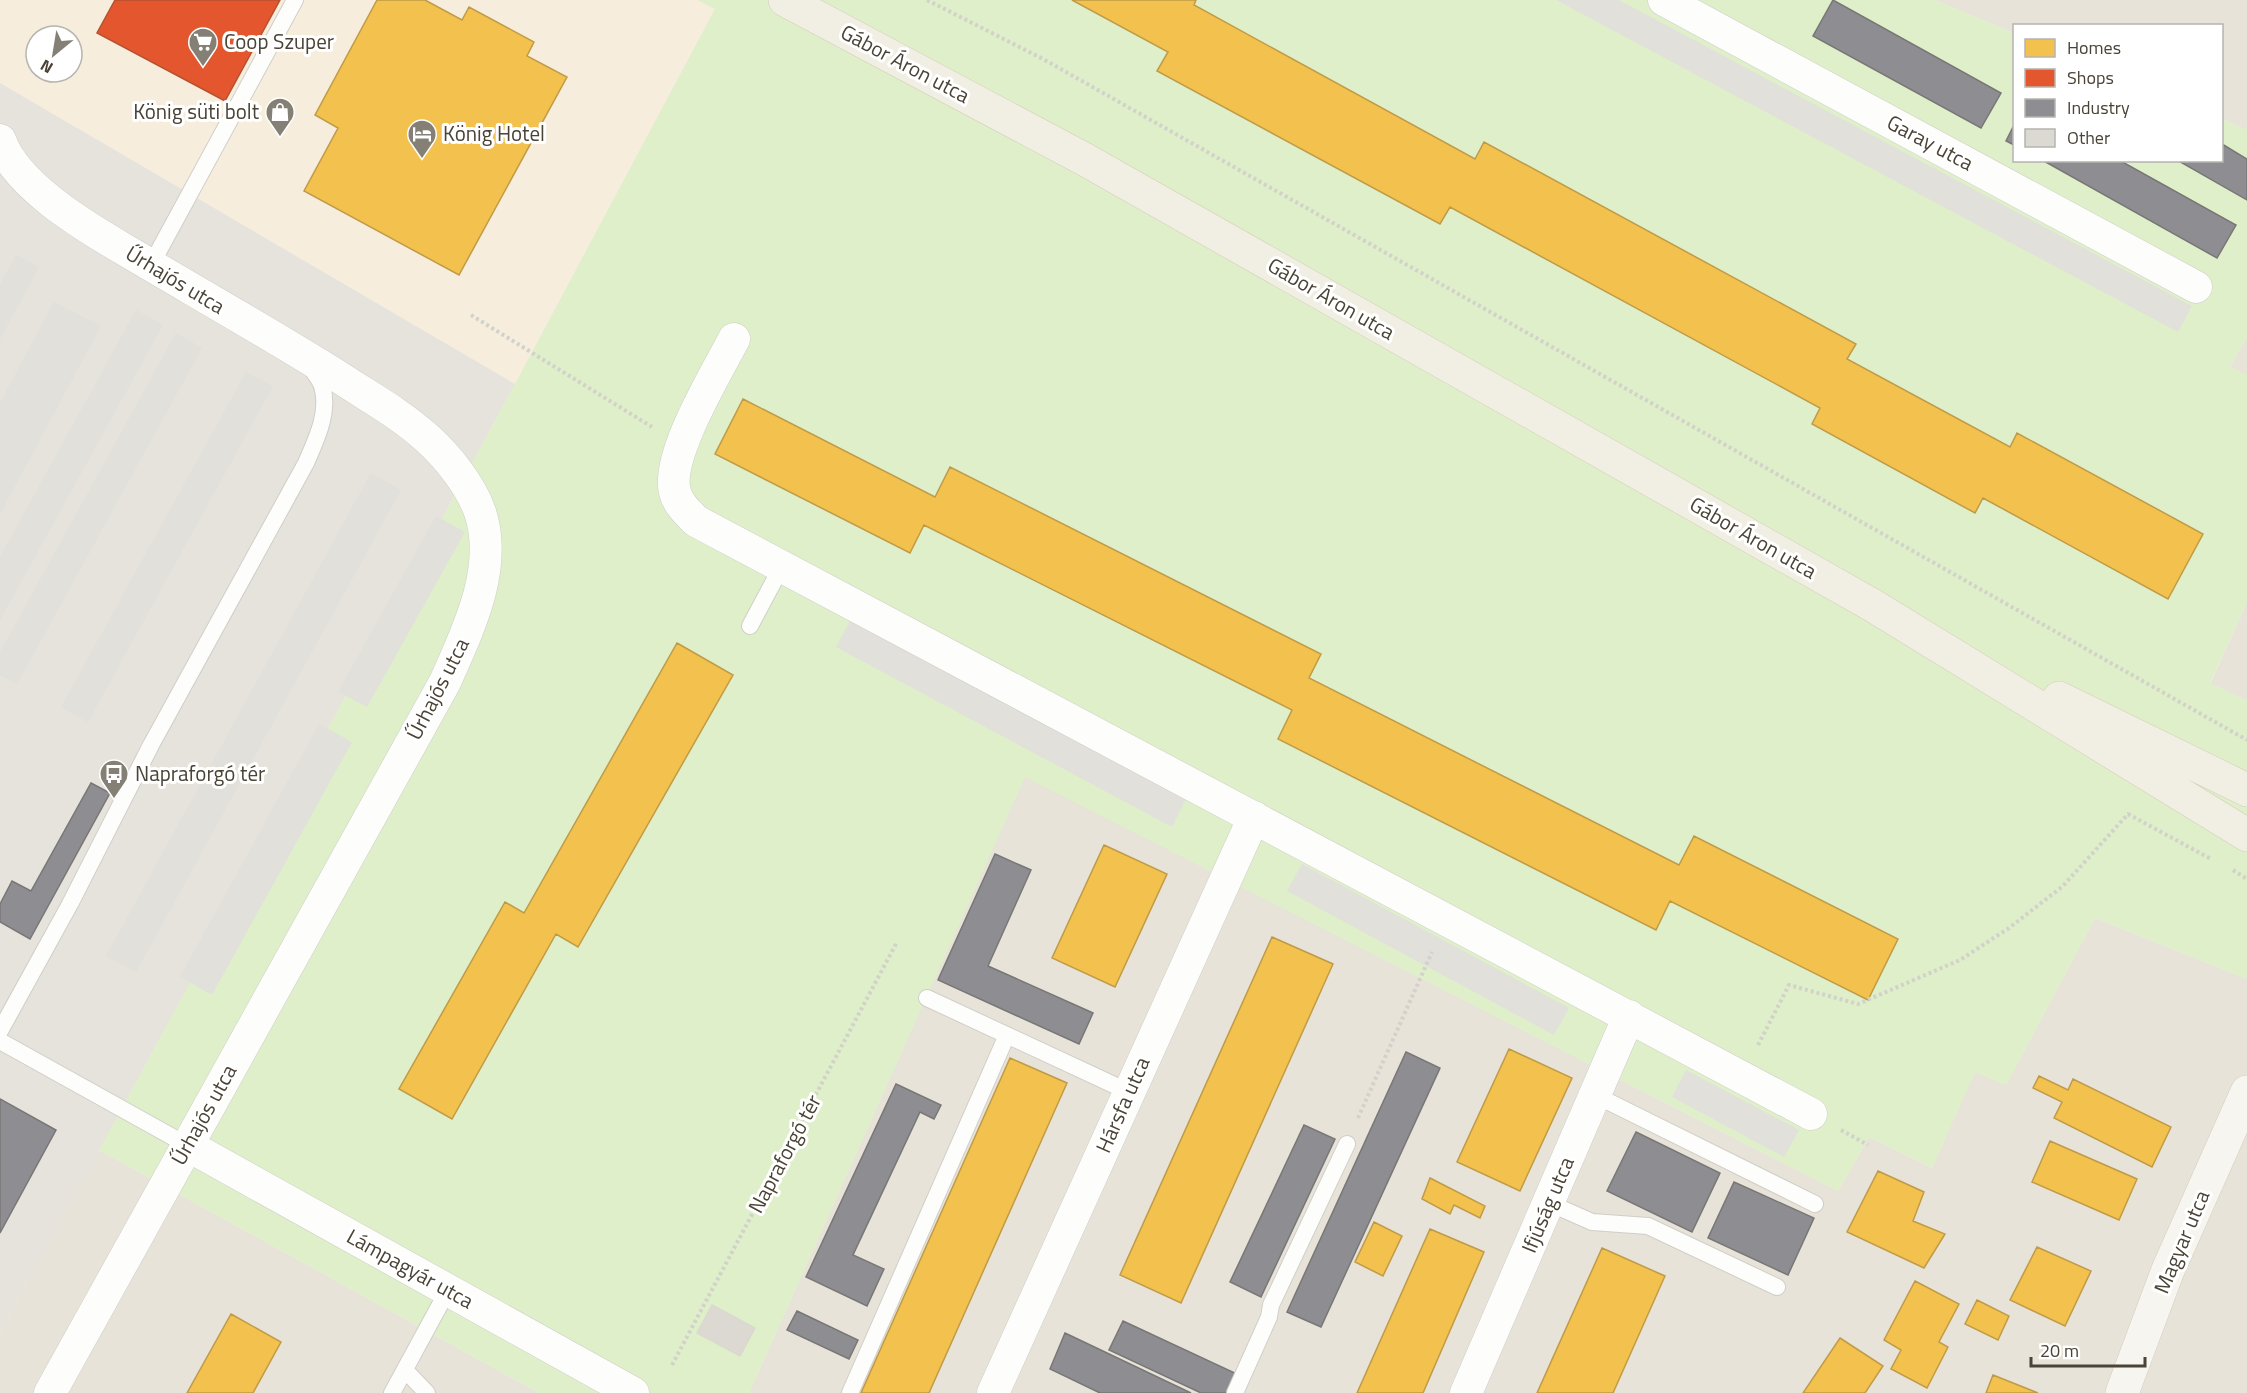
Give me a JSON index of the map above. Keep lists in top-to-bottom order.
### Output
{
  "streets": {
    "main road": ["Gábor Áron utca", "Magyar utca"],
    "street": [
      "Garay utca",
      "Űrhajós utca",
      "Hársfa utca",
      "Ifjúság utca",
      "Lámpagyár utca"
    ],
    "path": ["Napraforgó tér"]
  },
  "crossings": [
    ["Űrhajós utca", "Lámpagyár utca"]
  ],
  "places": {
    "supermarket": ["Coop Szuper"],
    "shop": ["König süti bolt"],
    "hotel": ["König Hotel"],
    "bus stop": ["Napraforgó tér"]
  },
  "legend": [
    "Homes",
    "Shops",
    "Industry",
    "Other"
  ],
  "scale_bar": "20 m",
  "north": "bottom left"
}
